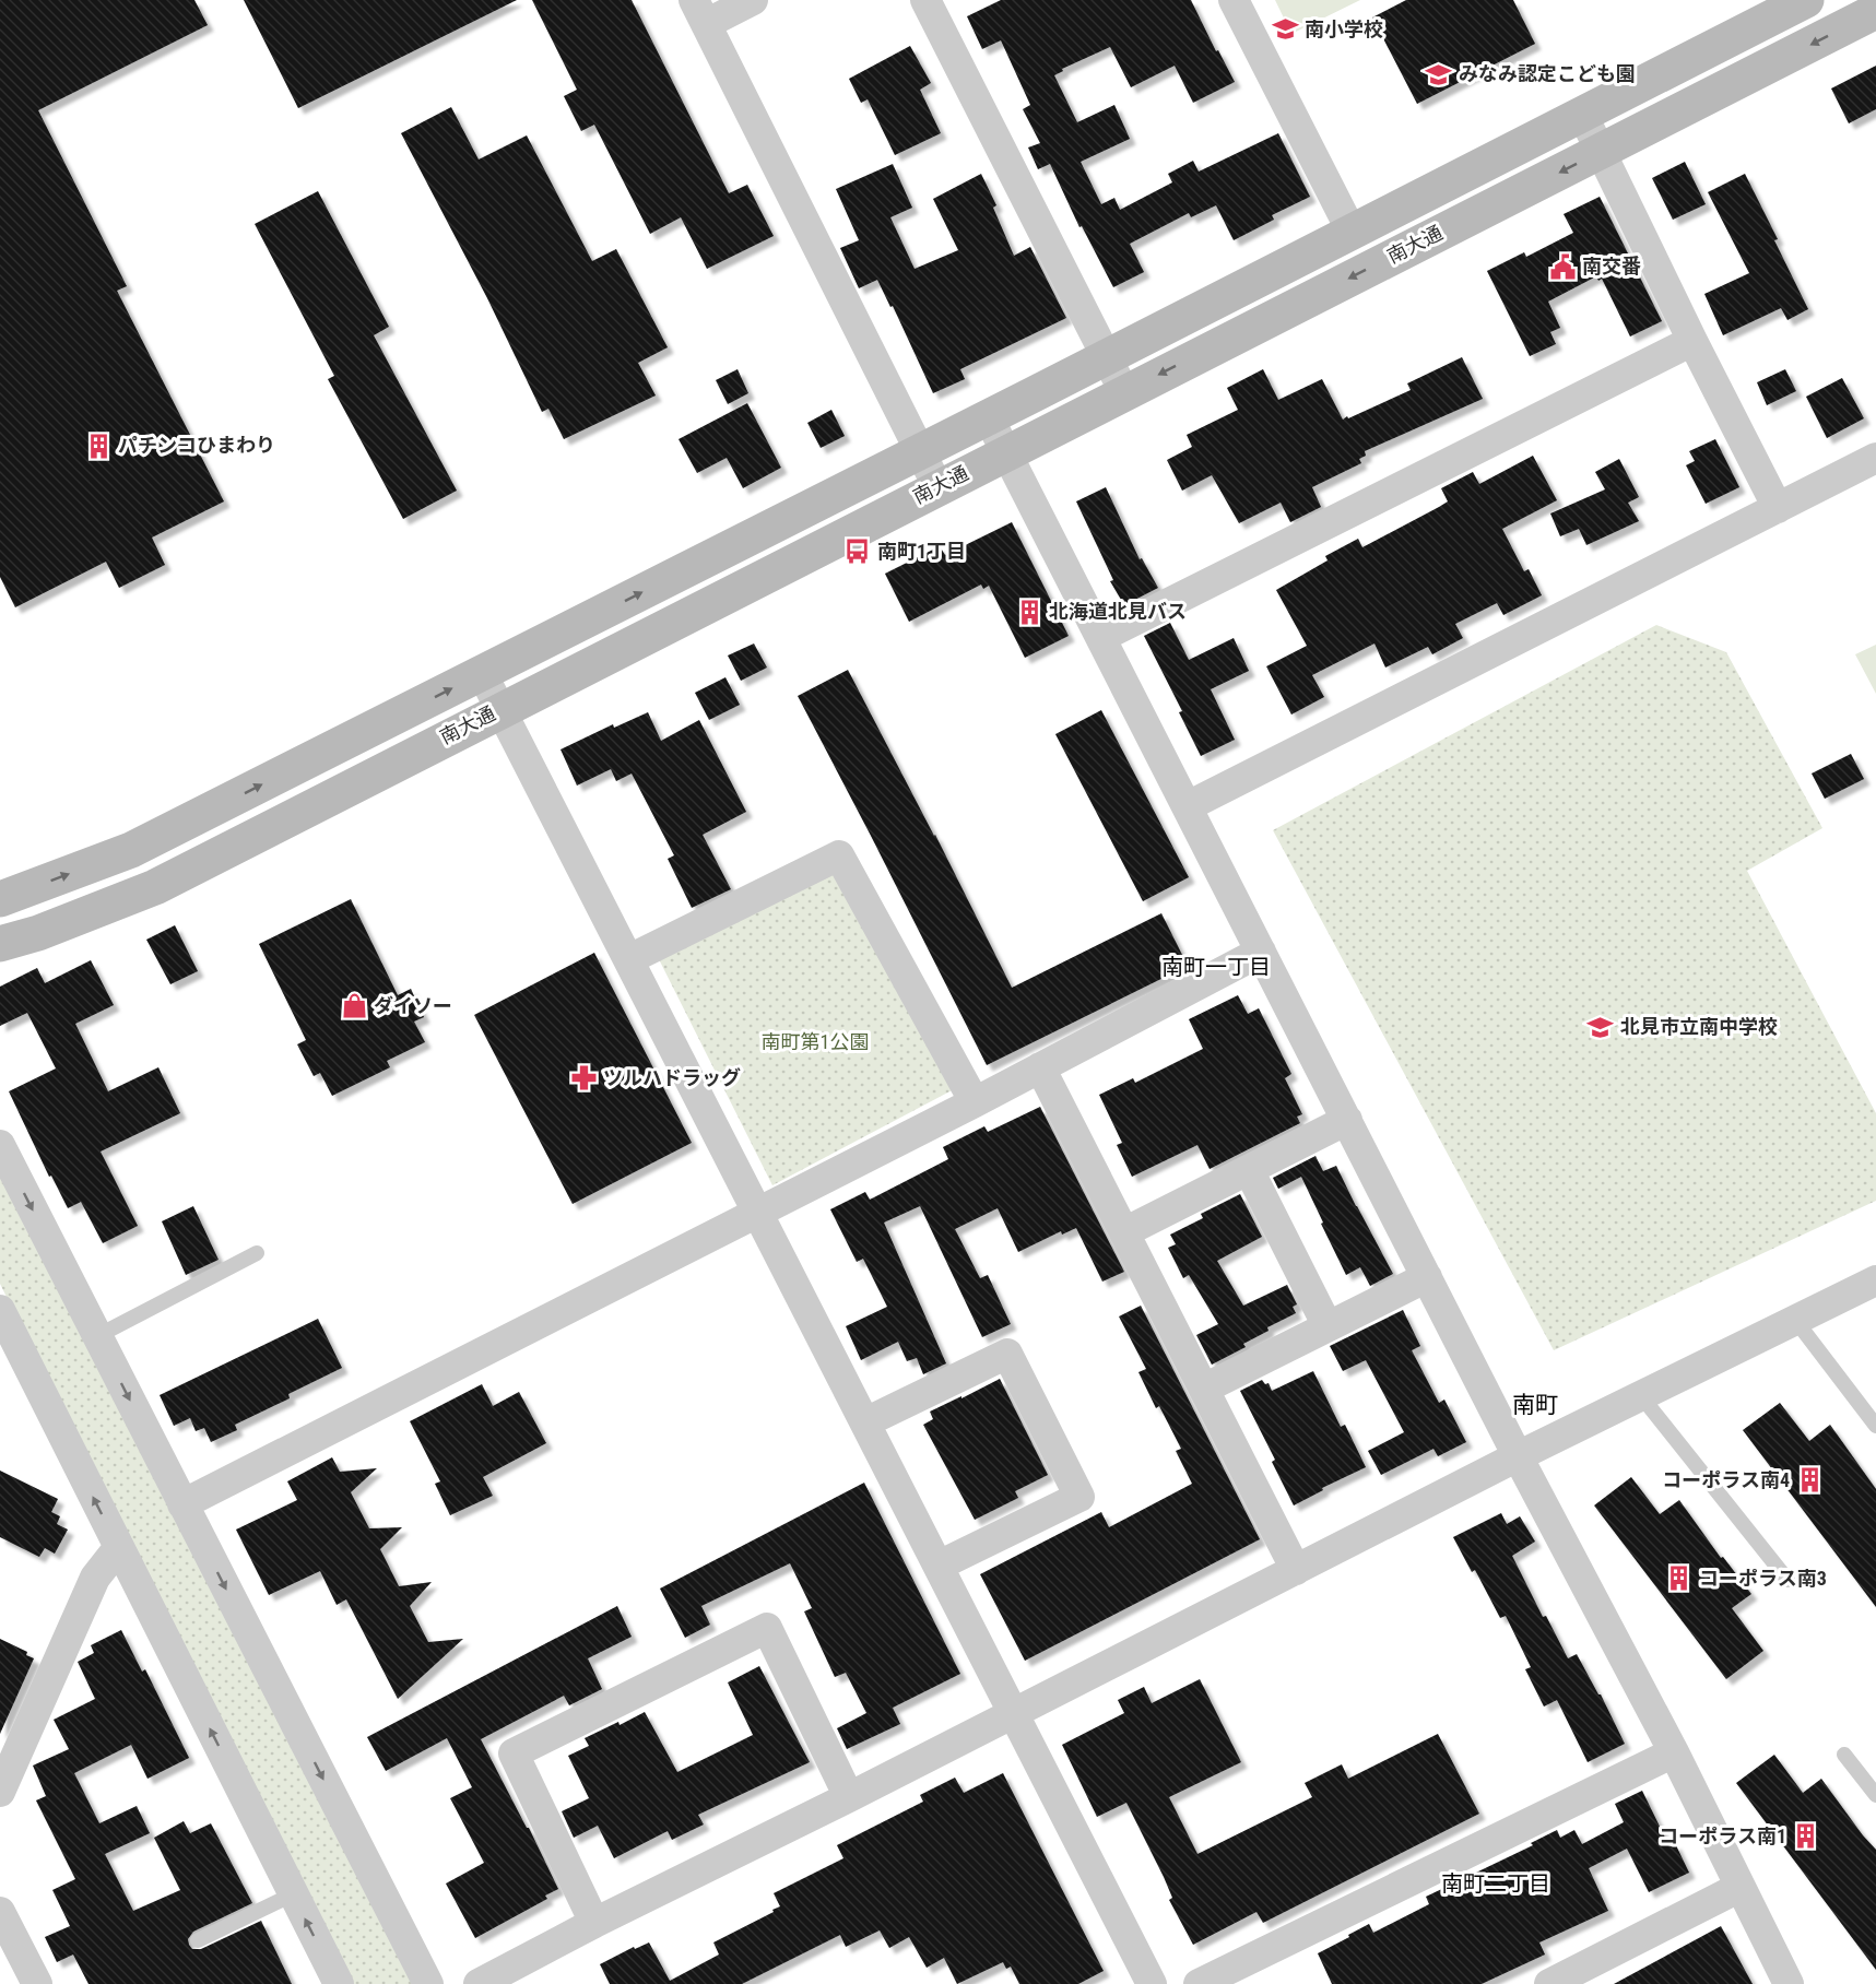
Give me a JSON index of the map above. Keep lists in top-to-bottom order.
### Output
{
  "streets": {
    "street": ["南大通"]
  },
  "districts": ["南町一丁目", "南町", "南町二丁目"],
  "parks": ["南町第1公園"],
  "places": {
    "school or university": ["南小学校", "みなみ認定こども園", "北見市立南中学校"],
    "public building": ["南交番"],
    "building": [
      "パチンコひまわり",
      "北海道北見バス",
      "コーポラス南4",
      "コーポラス南3",
      "コーポラス南1"
    ],
    "bus stop": ["南町1丁目"],
    "shop": ["ダイソー"],
    "pharmacy": ["ツルハドラッグ"]
  }
}
